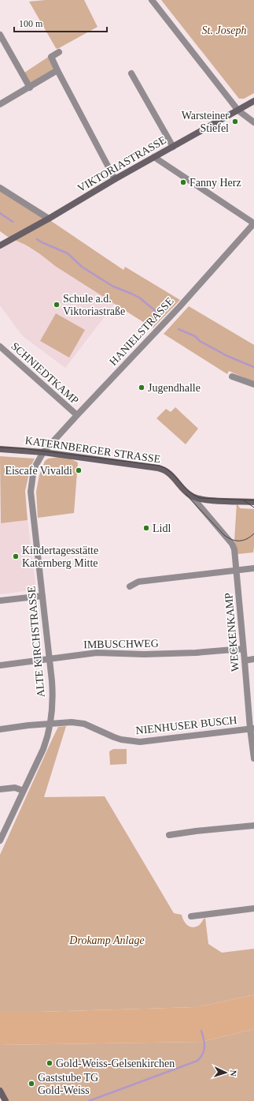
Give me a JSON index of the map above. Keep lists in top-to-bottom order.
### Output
{
  "streets": {
    "street": [
      "VIKTORIASTRASSE",
      "HANIELSTRASSE",
      "SCHNIEDTKAMP",
      "KATERNBERGER STRASSE",
      "WECKENKAMP",
      "ALTE KIRCHSTRASSE",
      "IMBUSCHWEG",
      "NIENHUSER BUSCH"
    ]
  },
  "crossings": [
    ["HANIELSTRASSE", "SCHNIEDTKAMP"],
    ["HANIELSTRASSE", "KATERNBERGER STRASSE"],
    ["HANIELSTRASSE", "ALTE KIRCHSTRASSE"],
    ["KATERNBERGER STRASSE", "WECKENKAMP"],
    ["KATERNBERGER STRASSE", "ALTE KIRCHSTRASSE"],
    ["WECKENKAMP", "IMBUSCHWEG"],
    ["WECKENKAMP", "NIENHUSER BUSCH"],
    ["ALTE KIRCHSTRASSE", "IMBUSCHWEG"],
    ["ALTE KIRCHSTRASSE", "NIENHUSER BUSCH"]
  ],
  "parks": ["St. Joseph", "Drokamp Anlage"],
  "places": [
    "Warsteiner Stiefel",
    "Fanny Herz",
    "Schule a.d. Viktoriastraße",
    "Jugendhalle",
    "Eiscafe Vivaldi",
    "Lidl",
    "Kindertagesstätte Katernberg Mitte",
    "Gold-Weiss-Gelsenkirchen",
    "Gaststube TG Gold-Weiss"
  ],
  "scale_bar": "100 m",
  "north": "right"
}
